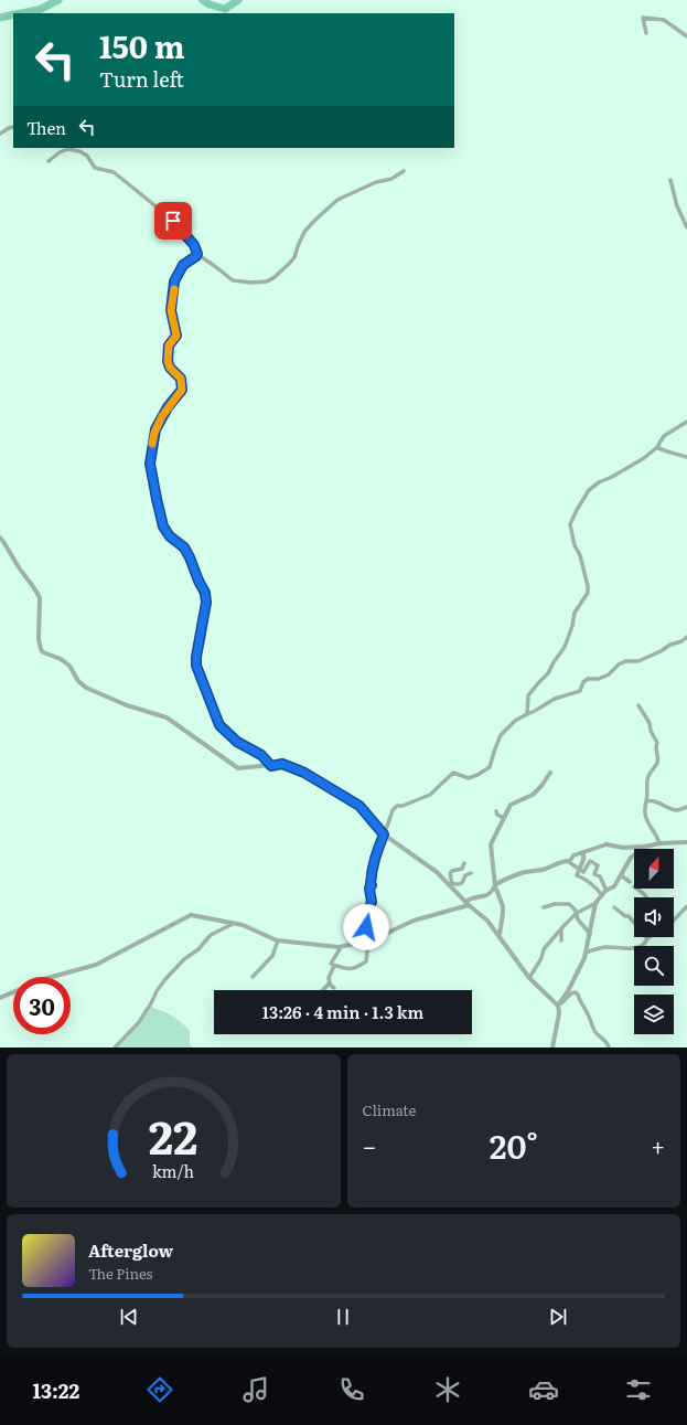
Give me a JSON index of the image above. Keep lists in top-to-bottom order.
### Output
{
  "north": "top",
  "page": {
    "turn": ["150 m", "Turn left"],
    "then": "Then",
    "limit": "30",
    "trip": "13:26 · 4 min · 1.3 km",
    "tile": "Climate",
    "heat": ["−", "20°", "+"],
    "song": ["Afterglow", "The Pines"],
    "tabs": "13:22",
    "gauge": ["22", "km/h"]
  }
}
